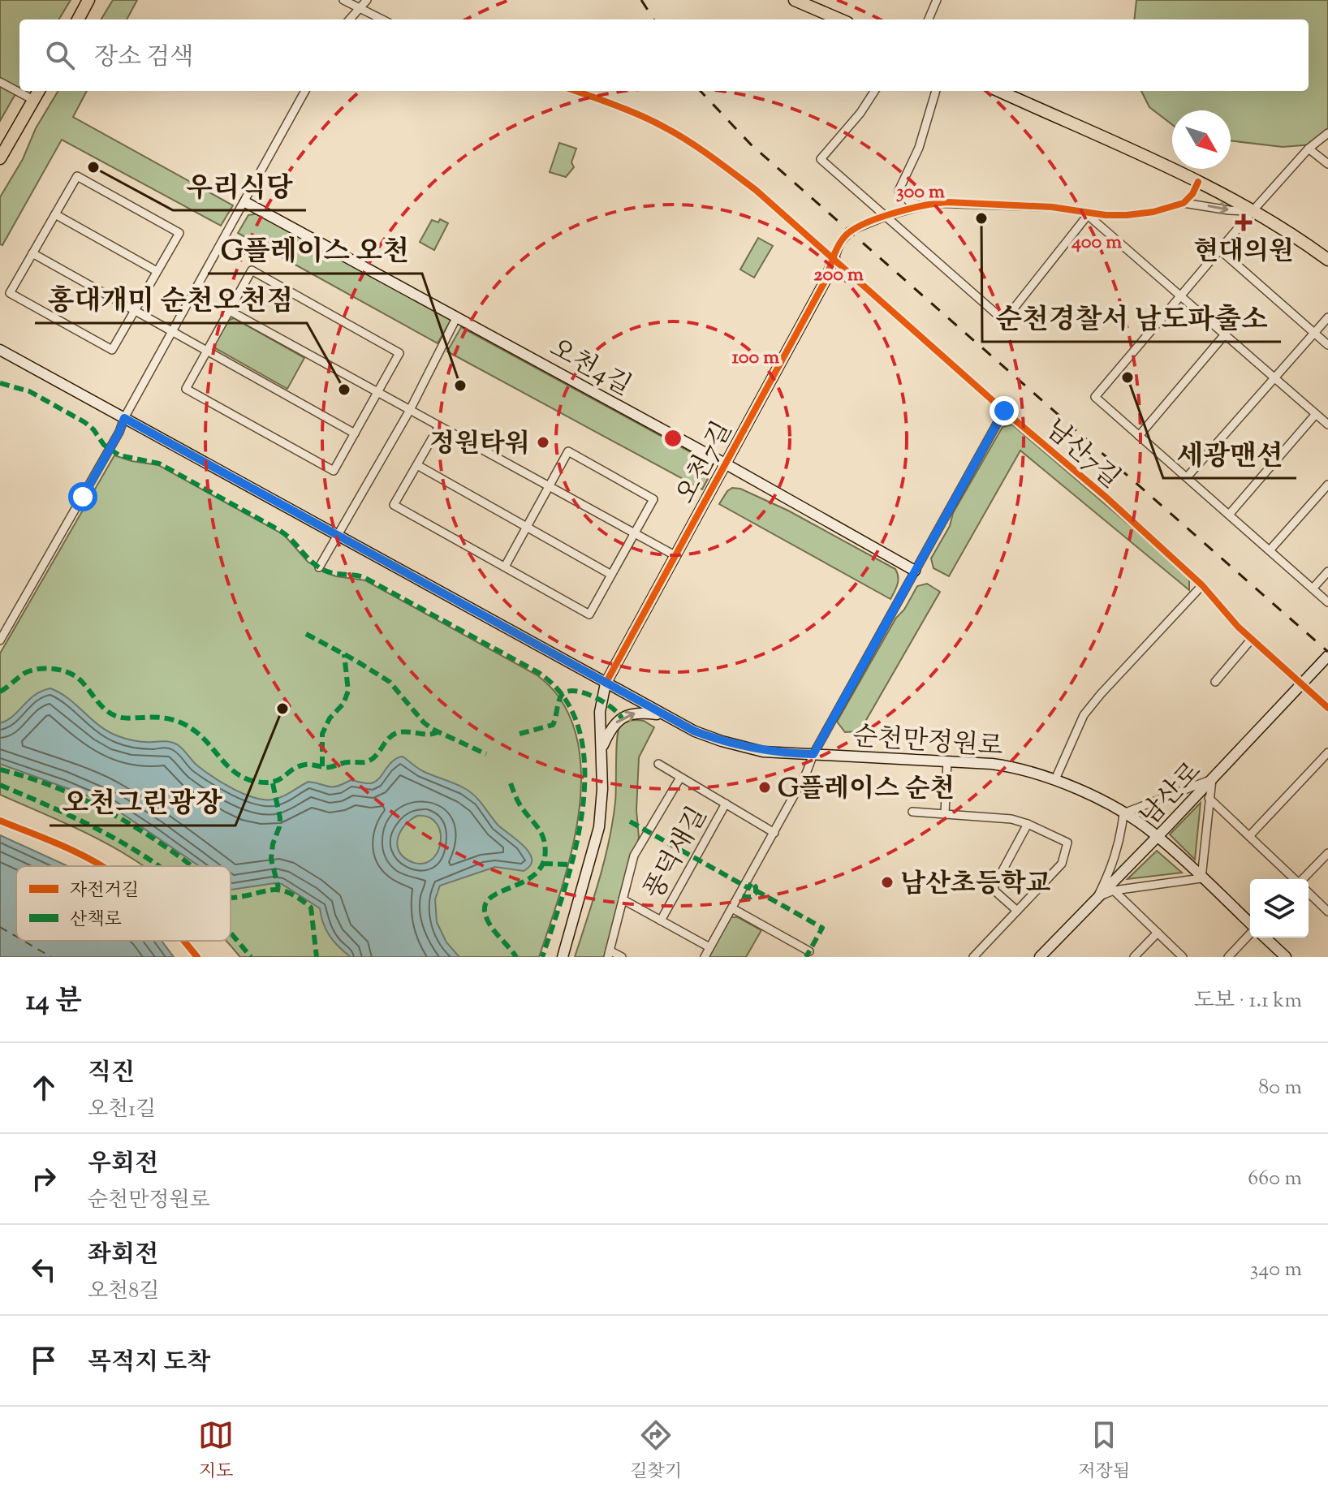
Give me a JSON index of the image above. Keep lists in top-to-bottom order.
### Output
{
  "streets": {
    "main road": [
      "오천4길",
      "오천7길",
      "순천만정원로",
      "남산로"
    ],
    "street": ["남산7길", "풍덕새길"]
  },
  "crossings": [
    ["오천4길", "오천7길"],
    ["남산7길", "오천7길"],
    ["남산7길", "남산로"],
    ["오천7길", "순천만정원로"],
    ["순천만정원로", "남산로"]
  ],
  "places": {
    "other": [
      "우리식당",
      "순천경찰서 남도파출소",
      "세광맨션",
      "G플레이스 오천",
      "홍대개미 순천오천점",
      "정원타워",
      "오천그린광장",
      "G플레이스 순천",
      "남산초등학교"
    ],
    "health": ["현대의원"]
  },
  "legend": ["자전거길", "산책로"],
  "north": "bottom right",
  "page": {
    "search": "장소 검색",
    "heading": ["14 분", "도보 · 1.1 km"],
    "list": [
      ["직진", "오천1길", "80 m"],
      ["우회전", "순천만정원로", "660 m"],
      ["좌회전", "오천8길", "340 m"],
      "목적지 도착"
    ],
    "nav": ["지도", "길찾기", "저장됨"]
  },
  "rings": [
    "300 m",
    "400 m",
    "200 m",
    "100 m"
  ]
}
